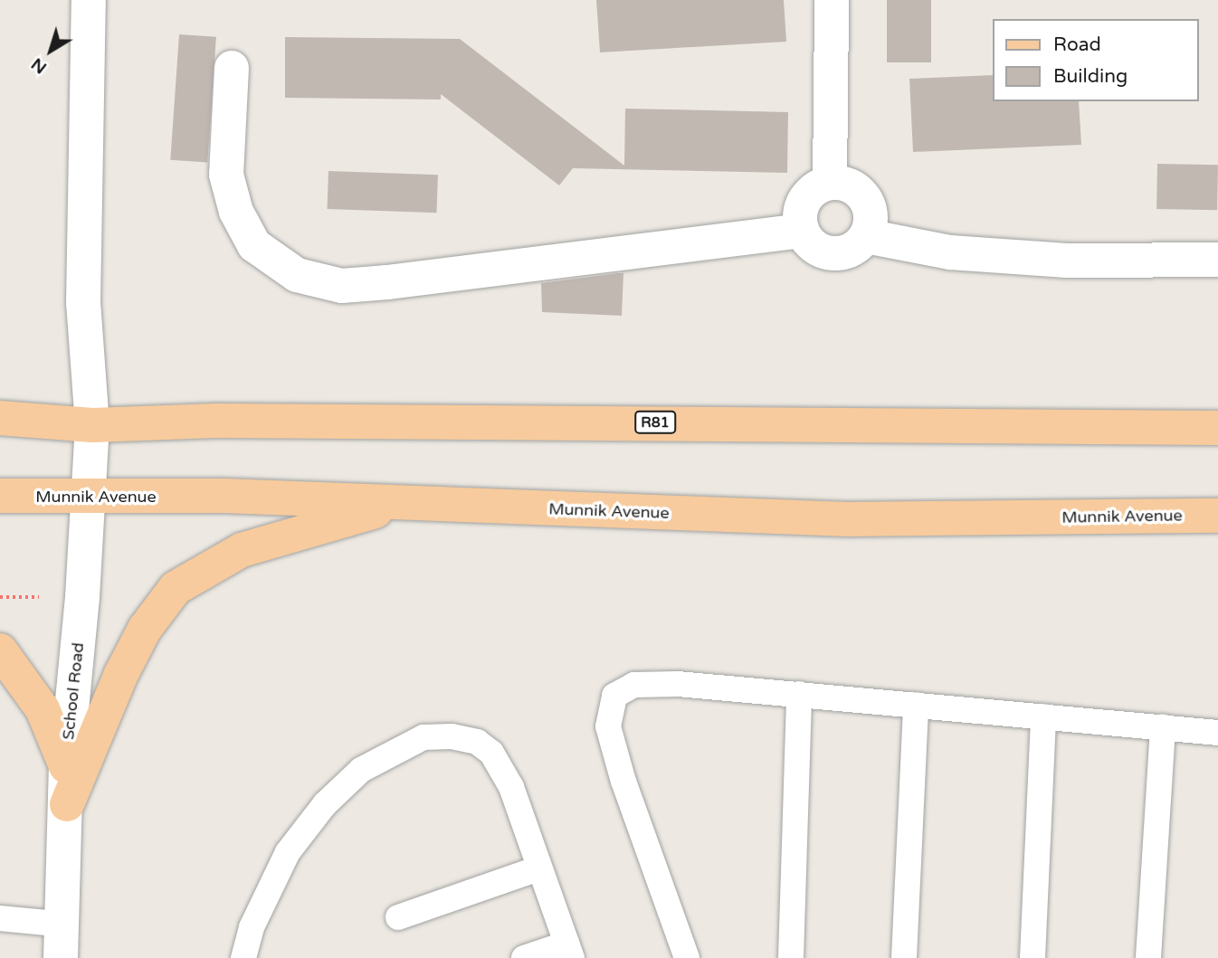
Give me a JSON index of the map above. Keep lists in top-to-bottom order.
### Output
{
  "streets": {
    "main road": ["R81", "Munnik Avenue"],
    "street": ["School Road"]
  },
  "crossings": [
    ["R81", "School Road"],
    ["Munnik Avenue", "School Road"]
  ],
  "legend": ["Road", "Building"],
  "north": "bottom left"
}
